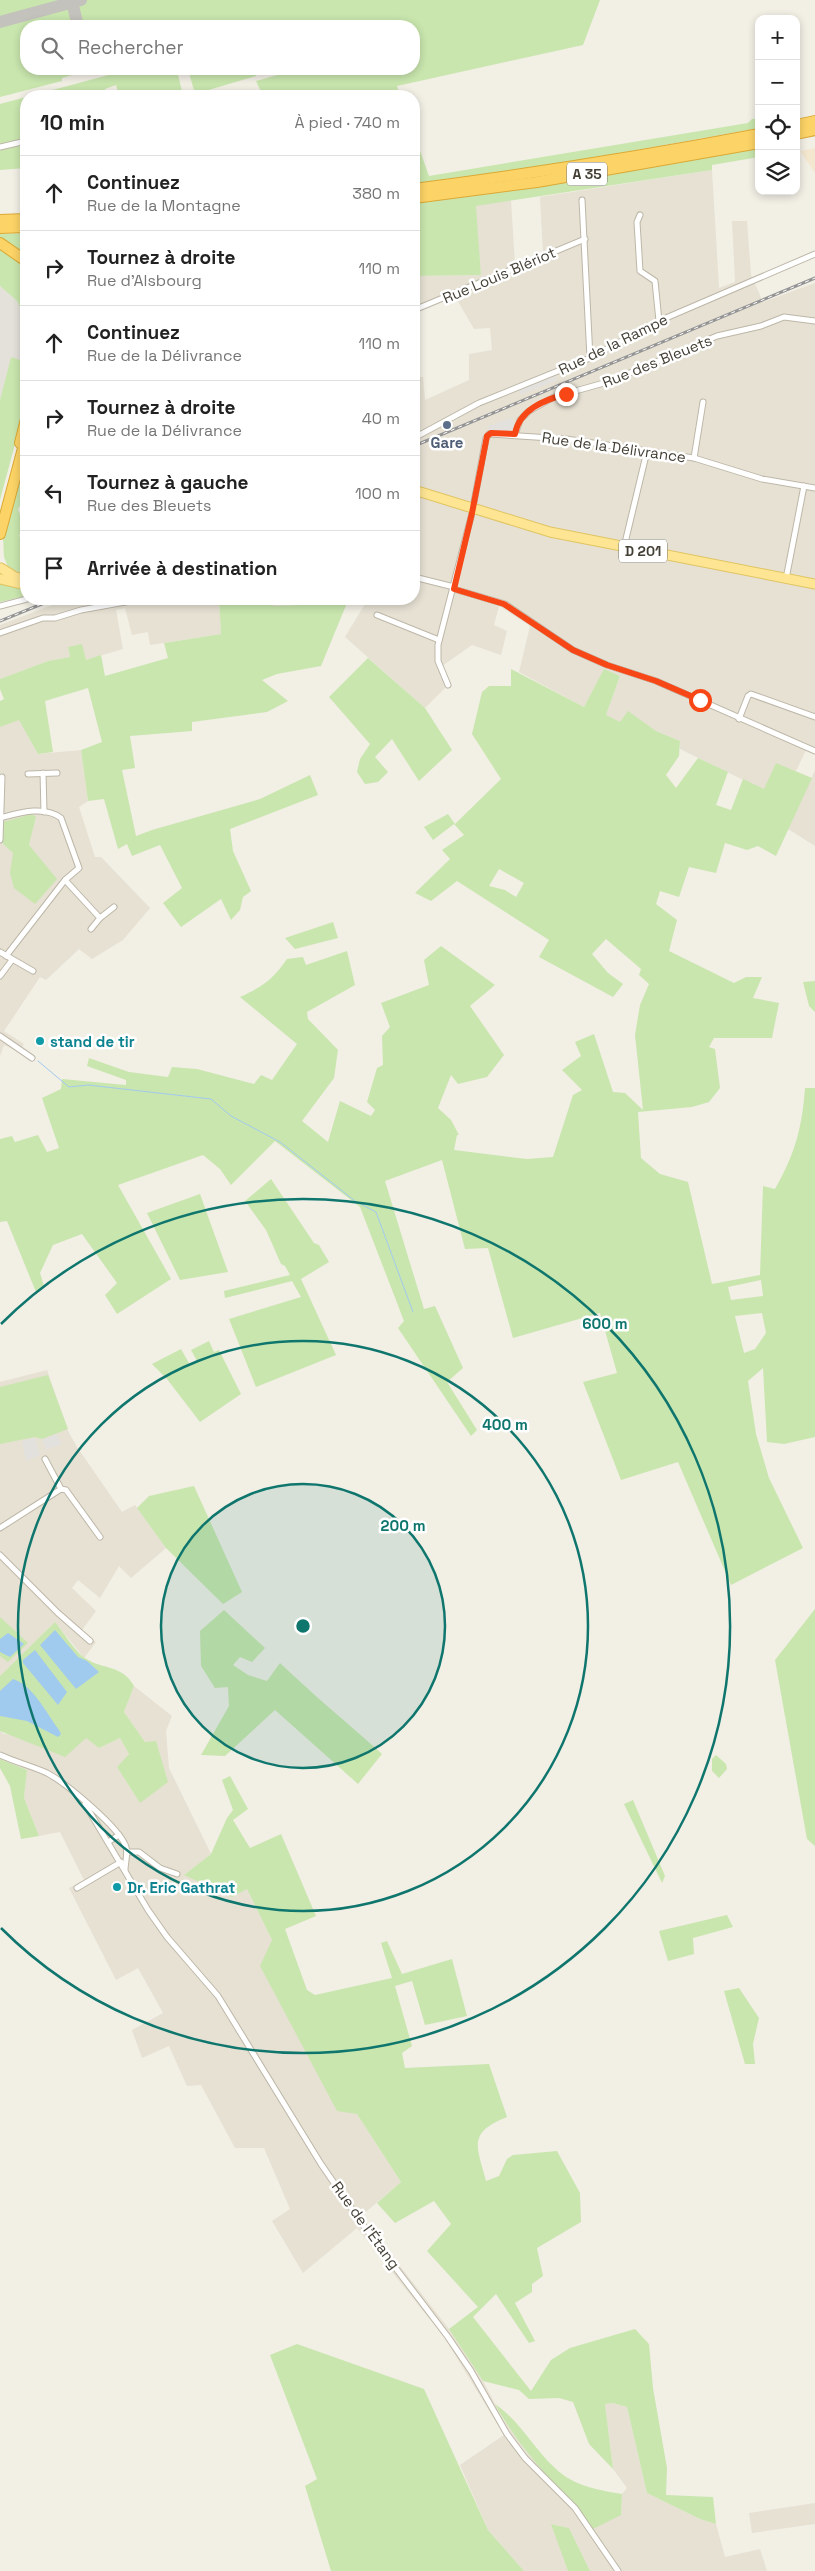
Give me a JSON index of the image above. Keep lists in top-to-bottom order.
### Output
{
  "streets": {
    "highway": ["A 35"],
    "main road": ["D 201"],
    "street": [
      "Rue Louis Blériot",
      "Rue de la Rampe",
      "Rue des Bleuets",
      "Rue de la Délivrance",
      "Rue de l'Étang"
    ]
  },
  "crossings": [
    ["Rue des Bleuets", "Rue de la Délivrance"],
    ["Rue de la Délivrance", "D 201"]
  ],
  "places": ["Gare", "stand de tir", "Dr. Eric Gathrat"],
  "page": {
    "map_buttons": ["+", "−"],
    "search": "Rechercher",
    "heading": ["10 min", "À pied · 740 m"],
    "list": [
      ["Continuez", "Rue de la Montagne", "380 m"],
      ["Tournez à droite", "Rue d'Alsbourg", "110 m"],
      ["Continuez", "Rue de la Délivrance", "110 m"],
      ["Tournez à droite", "Rue de la Délivrance", "40 m"],
      ["Tournez à gauche", "Rue des Bleuets", "100 m"],
      "Arrivée à destination"
    ]
  },
  "rings": ["600 m", "400 m", "200 m"]
}
